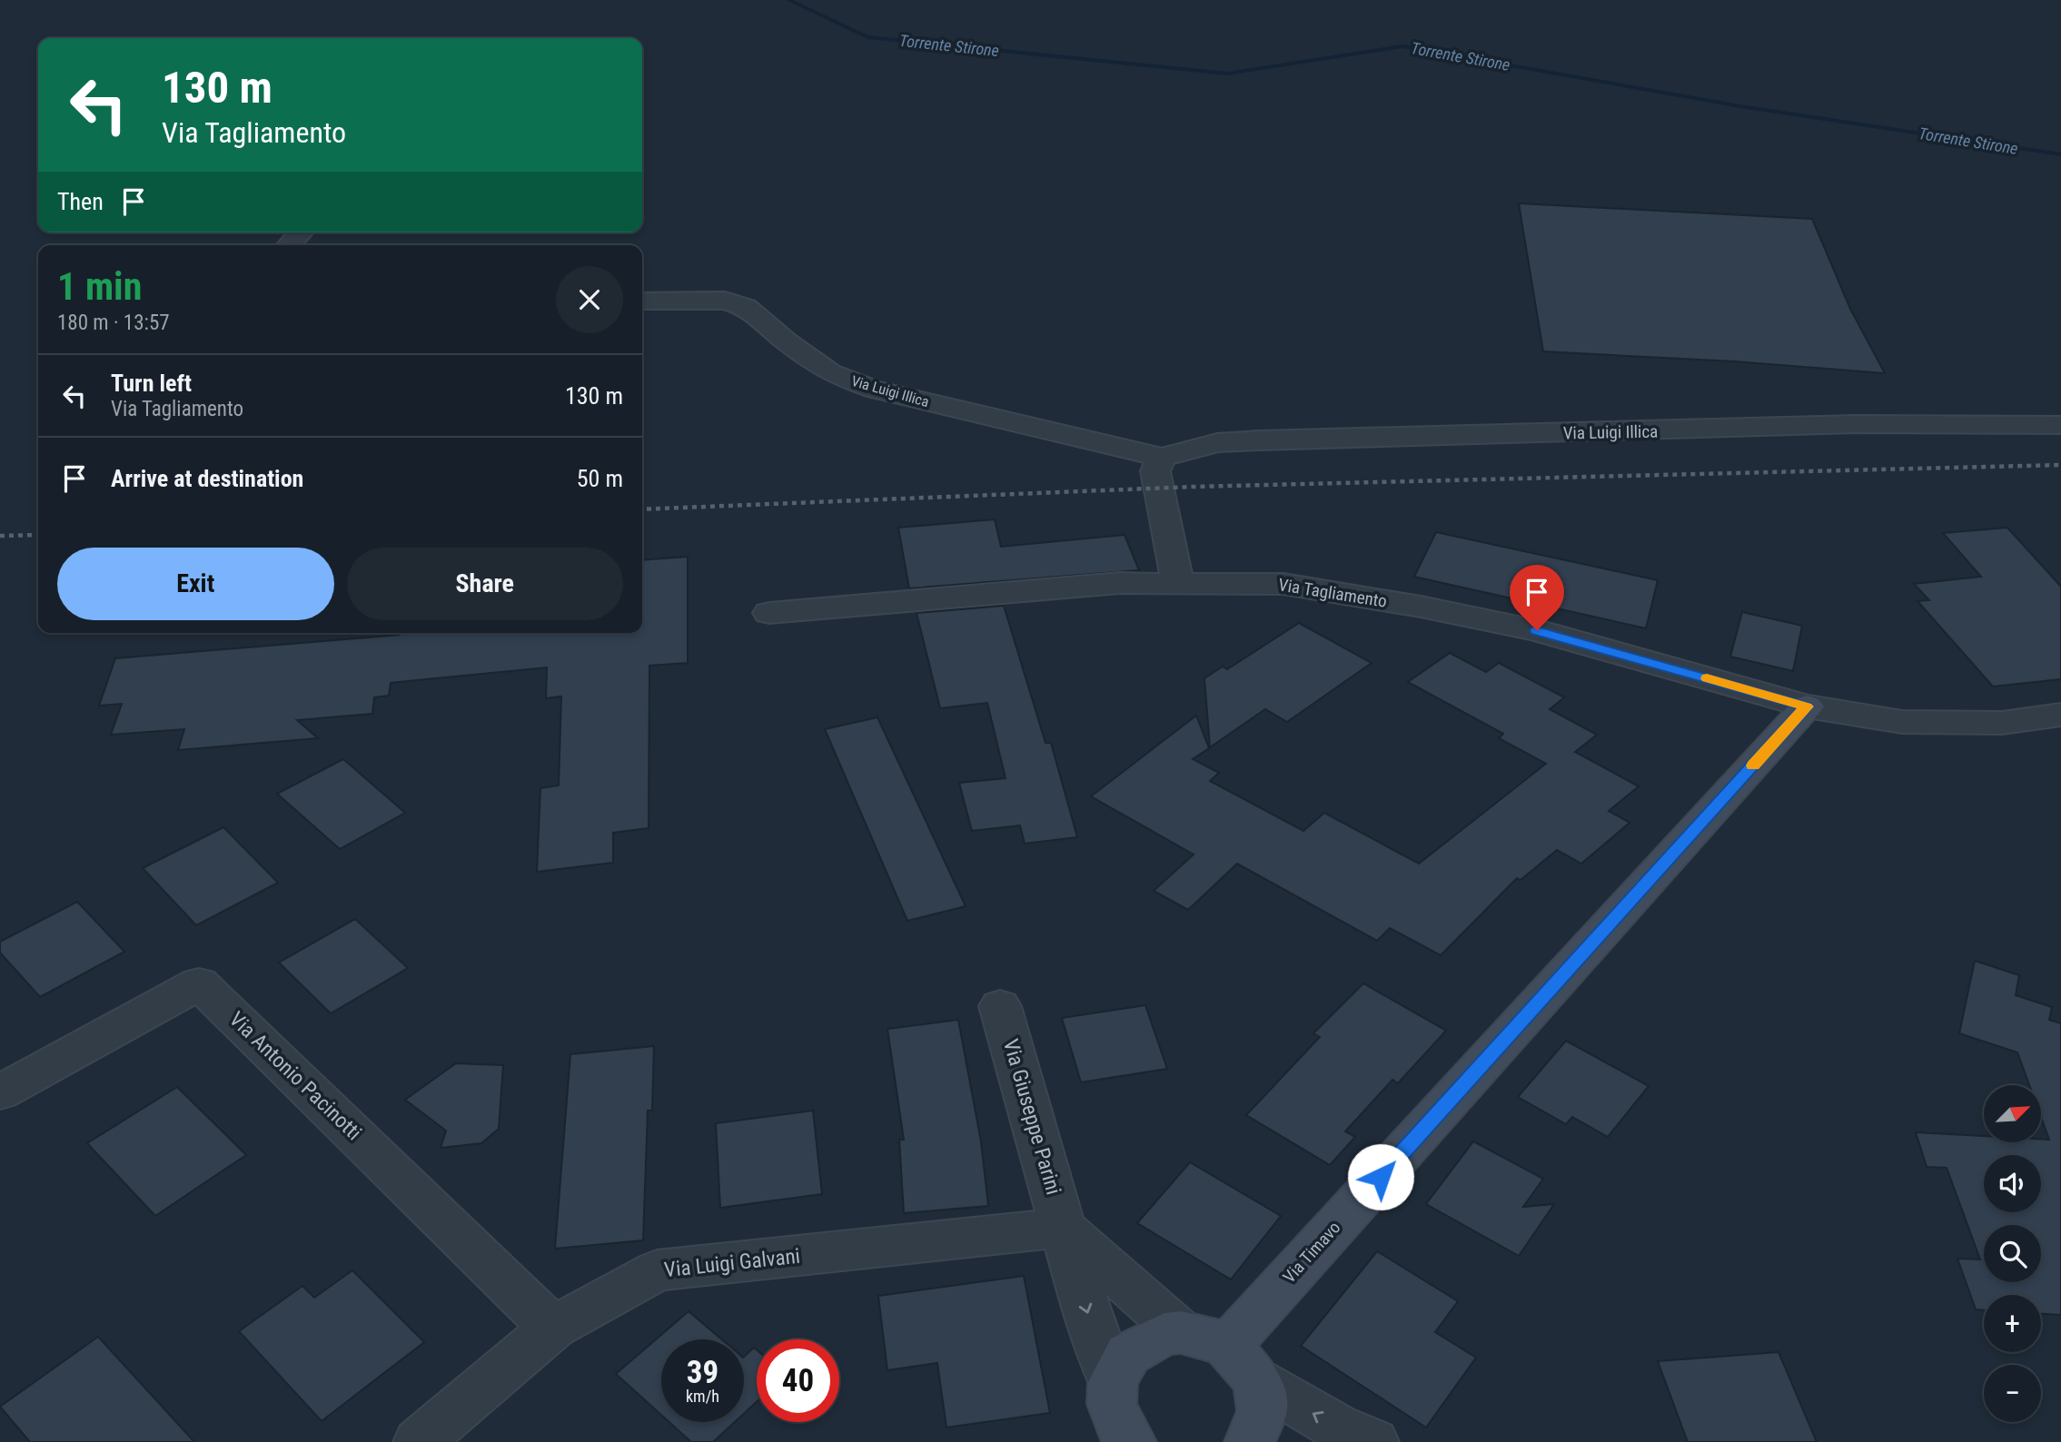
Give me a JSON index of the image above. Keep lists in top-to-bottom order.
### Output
{
  "streets": {
    "street": [
      "Via Luigi Illica",
      "Via Tagliamento",
      "Via Antonio Pacinotti",
      "Via Giuseppe Parini",
      "Via Timavo",
      "Via Luigi Galvani"
    ]
  },
  "crossings": [
    ["Via Tagliamento", "Via Timavo"],
    ["Via Antonio Pacinotti", "Via Luigi Galvani"],
    ["Via Giuseppe Parini", "Via Luigi Galvani"]
  ],
  "one_way": ["Via Giuseppe Parini"],
  "water": ["Torrente Stirone"],
  "north": "top right",
  "page": {
    "turn": ["130 m", "Via Tagliamento"],
    "then": "Then",
    "heading": ["1 min", "180 m · 13:57"],
    "list": [
      {
        "name": "Turn left",
        "note": "Via Tagliamento",
        "value": "130 m"
      },
      {
        "name": "Arrive at destination",
        "value": "50 m"
      }
    ],
    "buttons": ["Exit", "Share"],
    "map_buttons": ["+", "−"],
    "speed": "39 km/h",
    "limit": "40"
  }
}
